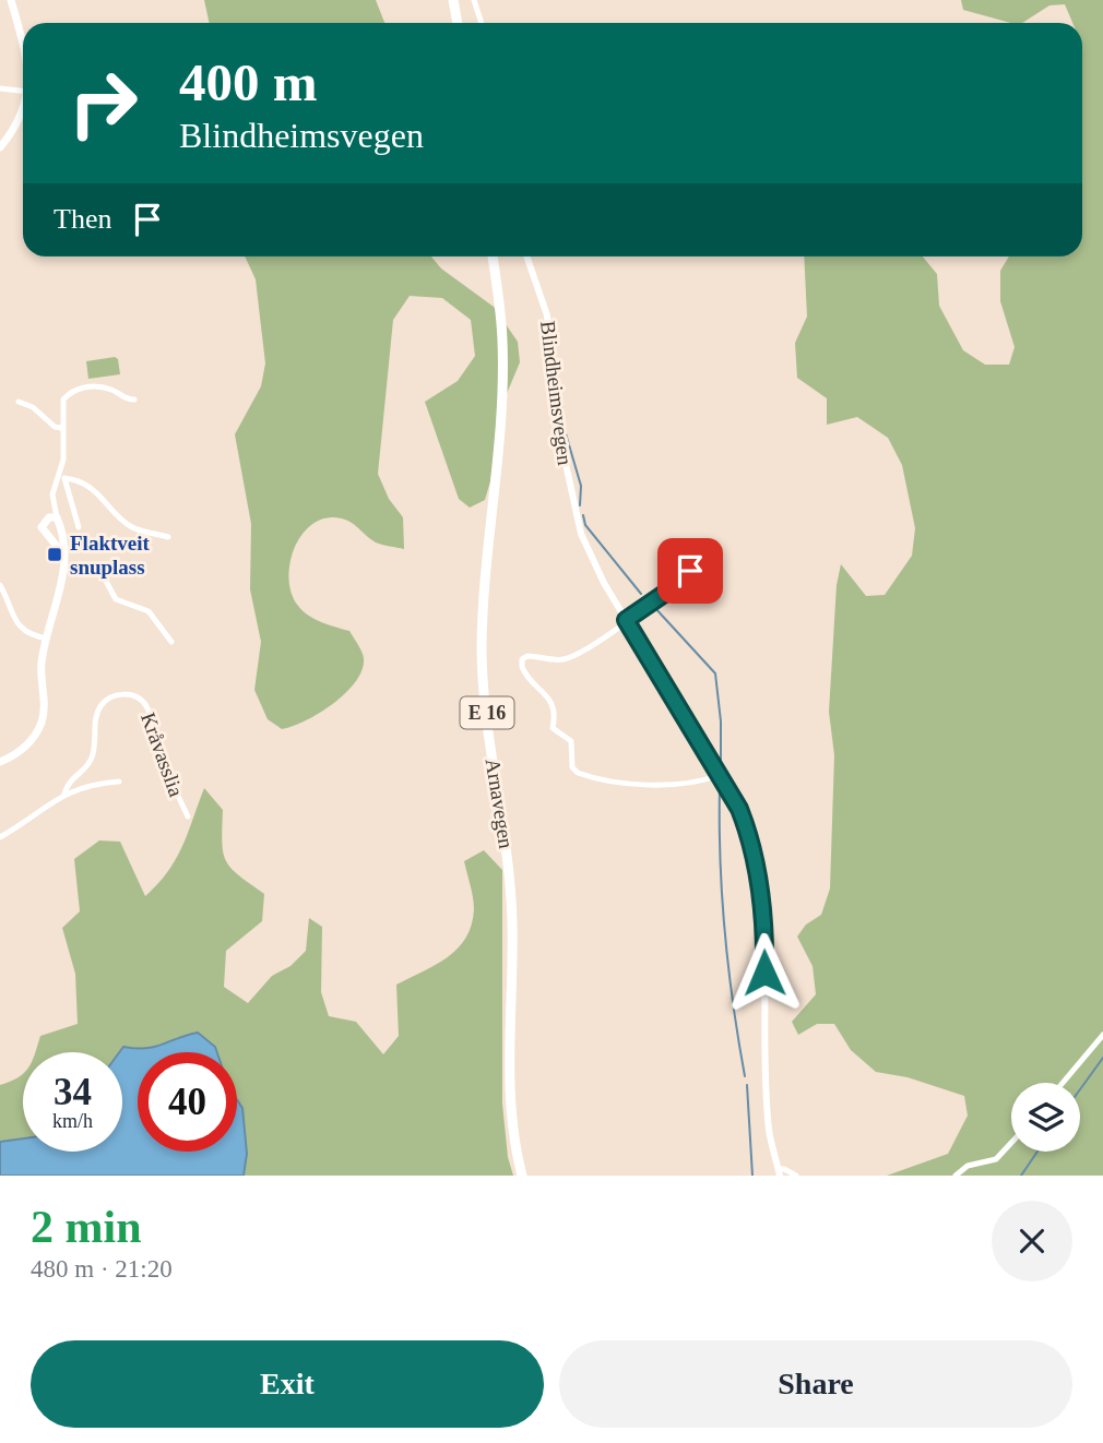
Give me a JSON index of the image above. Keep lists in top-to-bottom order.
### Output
{
  "streets": {
    "highway": ["E 16", "Arnavegen"],
    "street": ["Blindheimsvegen", "Kråvasslia"]
  },
  "places": {
    "transit": ["Flaktveit snuplass"]
  },
  "page": {
    "turn": ["400 m", "Blindheimsvegen"],
    "then": "Then",
    "speed": "34 km/h",
    "limit": "40",
    "heading": ["2 min", "480 m · 21:20"],
    "buttons": ["Exit", "Share"]
  }
}
